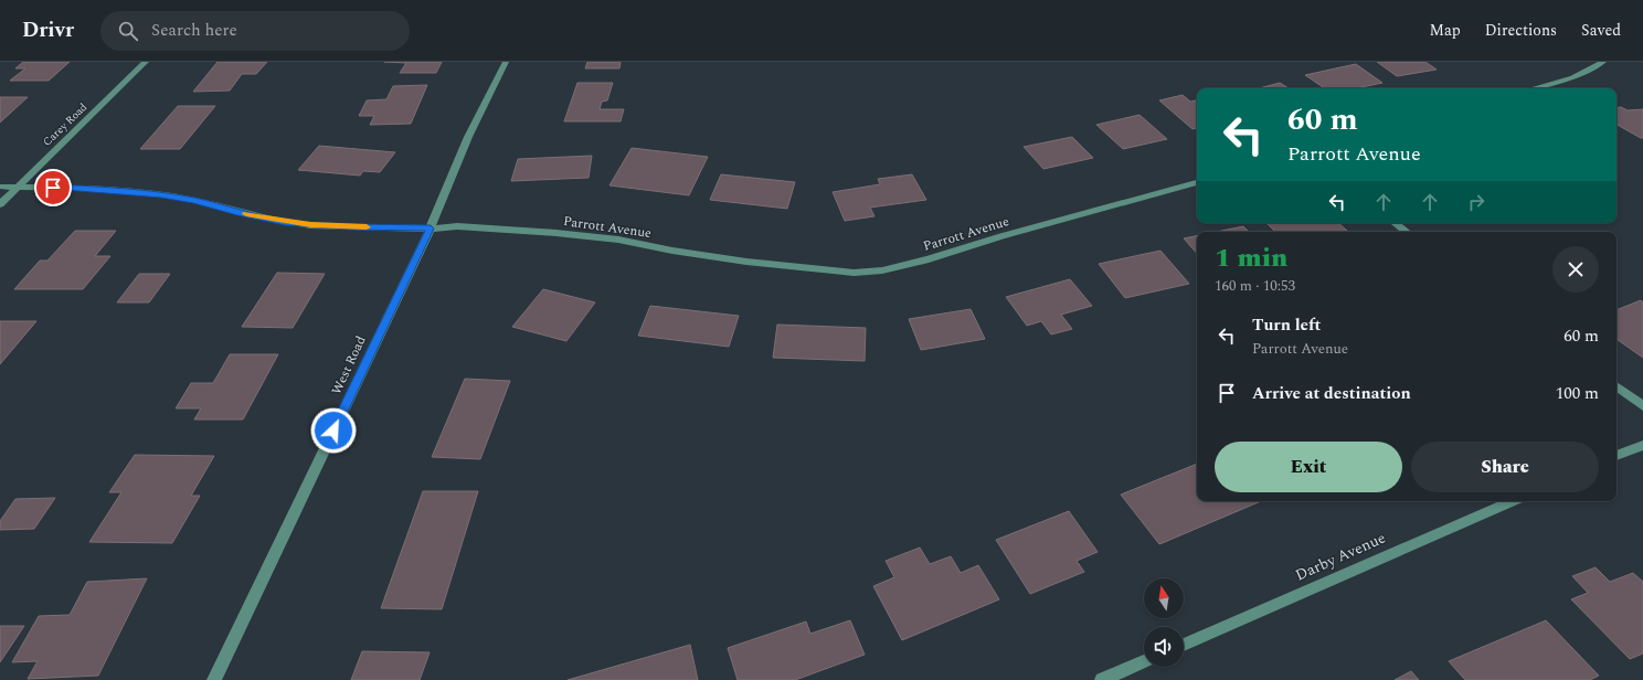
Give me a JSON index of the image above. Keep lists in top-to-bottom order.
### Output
{
  "streets": {
    "street": [
      "Carey Road",
      "Parrott Avenue",
      "West Road",
      "Darby Avenue"
    ]
  },
  "crossings": [
    ["Carey Road", "Parrott Avenue"],
    ["Parrott Avenue", "West Road"]
  ],
  "north": "top",
  "page": {
    "header": "Drivr",
    "search": "Search here",
    "nav": ["Map", "Directions", "Saved"],
    "turn": ["60 m", "Parrott Avenue"],
    "heading": ["1 min", "160 m · 10:53"],
    "list": [
      {
        "name": "Turn left",
        "note": "Parrott Avenue",
        "value": "60 m"
      },
      {
        "name": "Arrive at destination",
        "value": "100 m"
      }
    ],
    "buttons": ["Exit", "Share"]
  }
}
